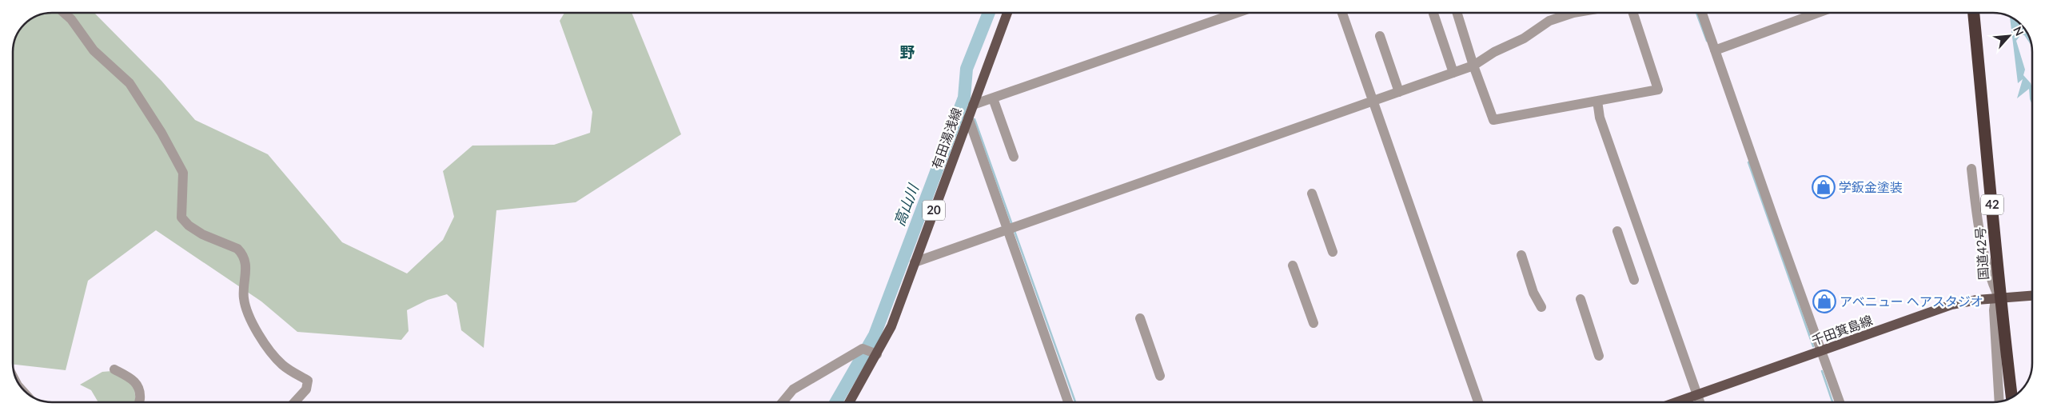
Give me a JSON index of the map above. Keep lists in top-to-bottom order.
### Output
{
  "streets": {
    "highway": ["42", "国道42号"],
    "main road": ["有田湯浅線", "20", "千田箕島線"]
  },
  "crossings": [
    ["国道42号", "千田箕島線"]
  ],
  "districts": ["野"],
  "water": ["高山川"],
  "places": {
    "shop": ["学鈑金塗装", "アベニュー ヘアスタジオ"]
  },
  "north": "top right"
}
